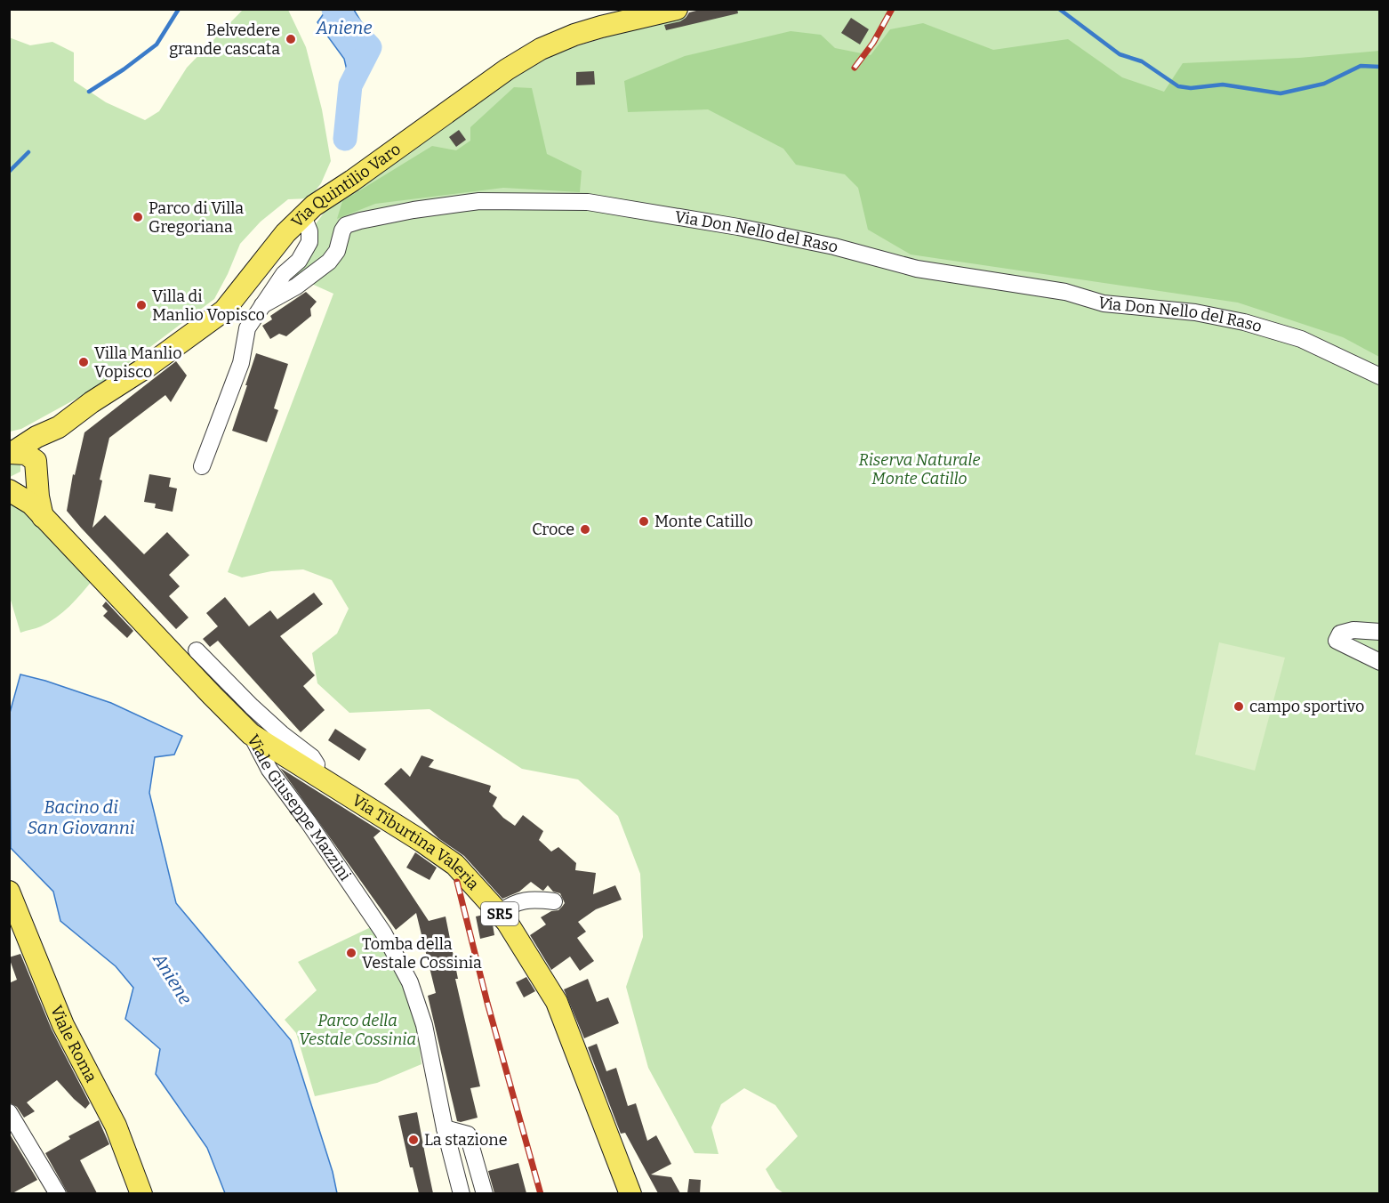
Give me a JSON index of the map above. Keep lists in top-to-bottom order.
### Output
{
  "streets": {
    "main road": [
      "Via Quintilio Varo",
      "Viale Giuseppe Mazzini",
      "Via Tiburtina Valeria",
      "SR5",
      "Viale Roma"
    ],
    "street": ["Via Don Nello del Raso"]
  },
  "crossings": [
    ["Viale Giuseppe Mazzini", "Via Tiburtina Valeria"]
  ],
  "water": ["Aniene", "Bacino di San Giovanni"],
  "parks": ["Riserva Naturale Monte Catillo", "Parco della Vestale Cossinia"],
  "places": [
    "Belvedere grande cascata",
    "Parco di Villa Gregoriana",
    "Villa di Manlio Vopisco",
    "Villa Manlio Vopisco",
    "Monte Catillo",
    "Croce",
    "campo sportivo",
    "Tomba della Vestale Cossinia",
    "La stazione"
  ]
}
